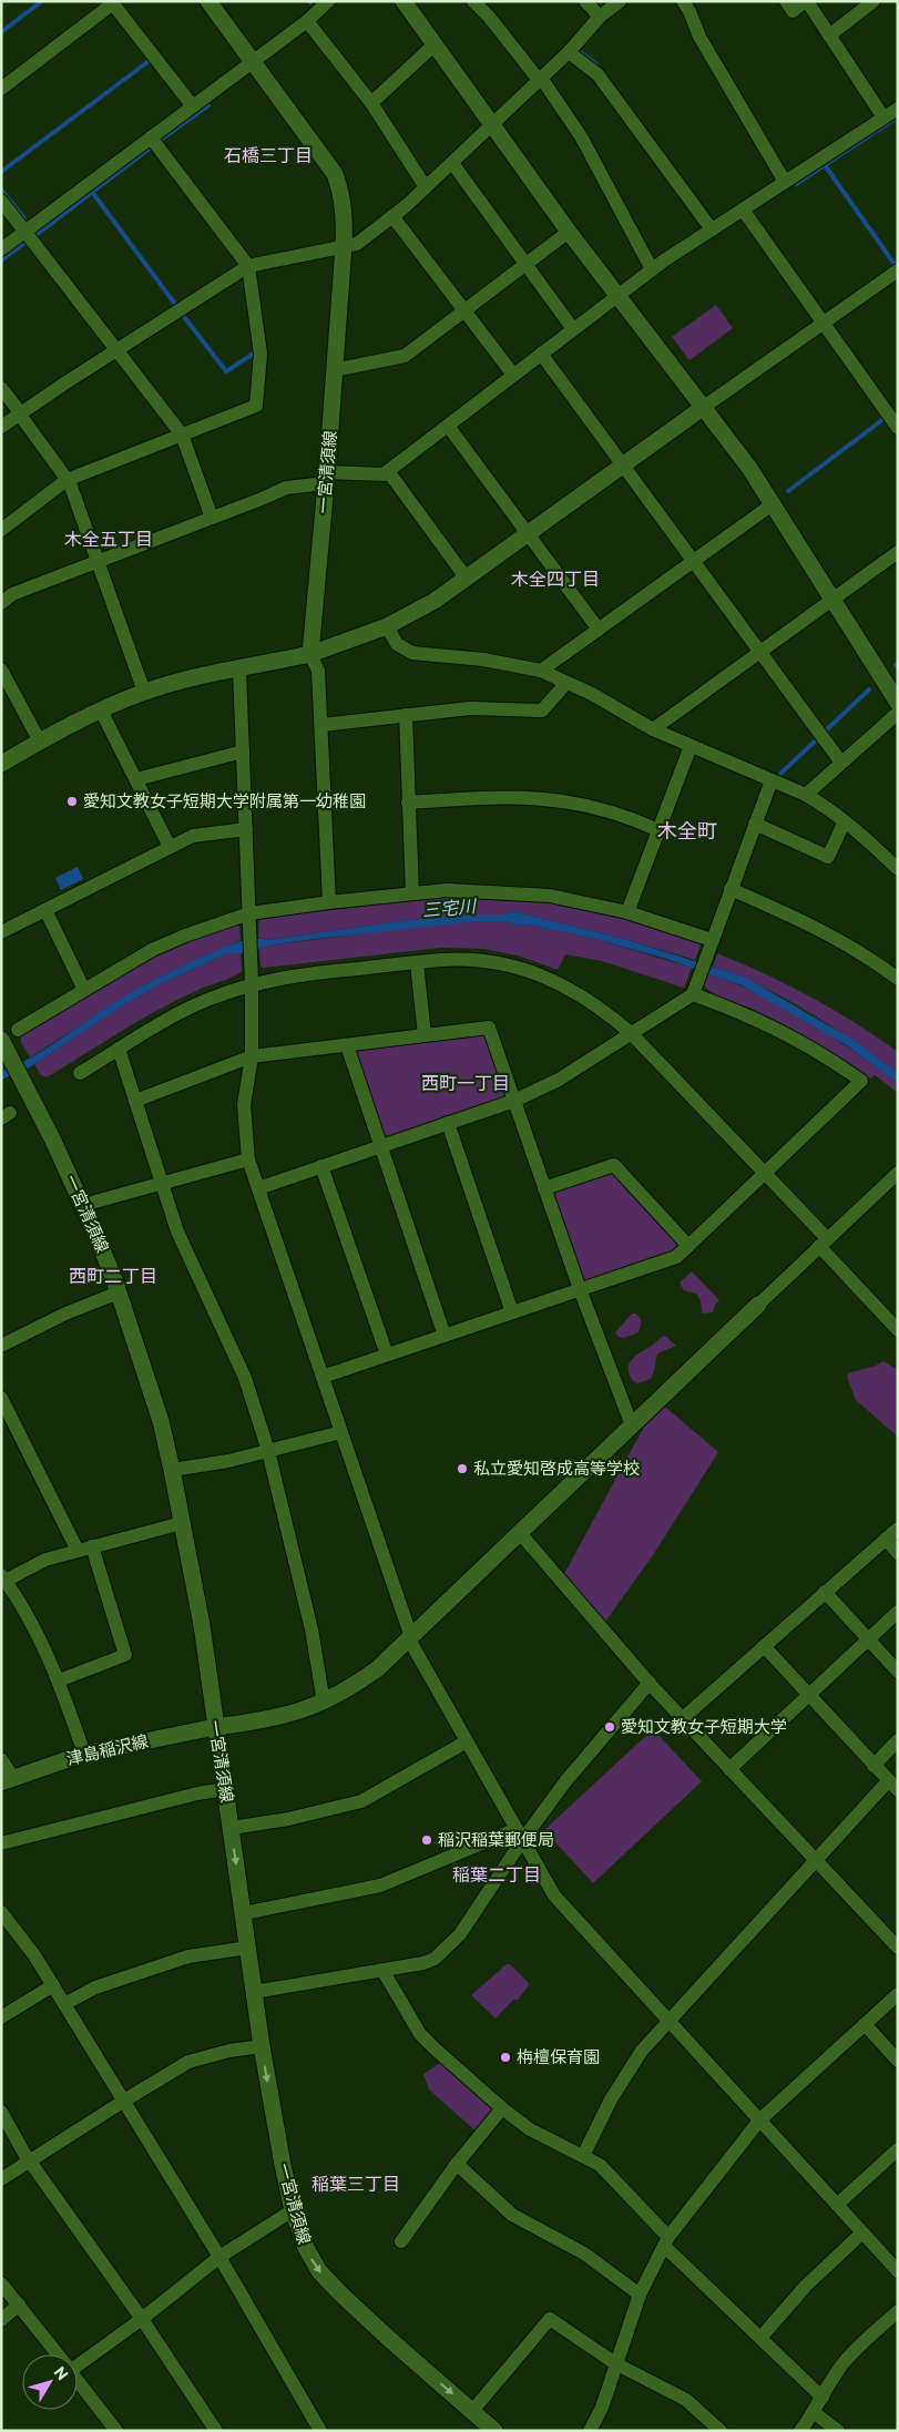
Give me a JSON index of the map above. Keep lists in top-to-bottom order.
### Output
{
  "streets": {
    "main road": ["一宮清須線", "津島稲沢線"]
  },
  "crossings": [
    ["一宮清須線", "津島稲沢線"]
  ],
  "districts": [
    "石橋三丁目",
    "木全五丁目",
    "木全四丁目",
    "木全町",
    "西町一丁目",
    "西町二丁目",
    "稲葉二丁目",
    "稲葉三丁目"
  ],
  "water": ["三宅川"],
  "places": [
    "愛知文教女子短期大学附属第一幼稚園",
    "私立愛知啓成高等学校",
    "愛知文教女子短期大学",
    "稲沢稲葉郵便局",
    "栴檀保育園"
  ],
  "north": "top right"
}
